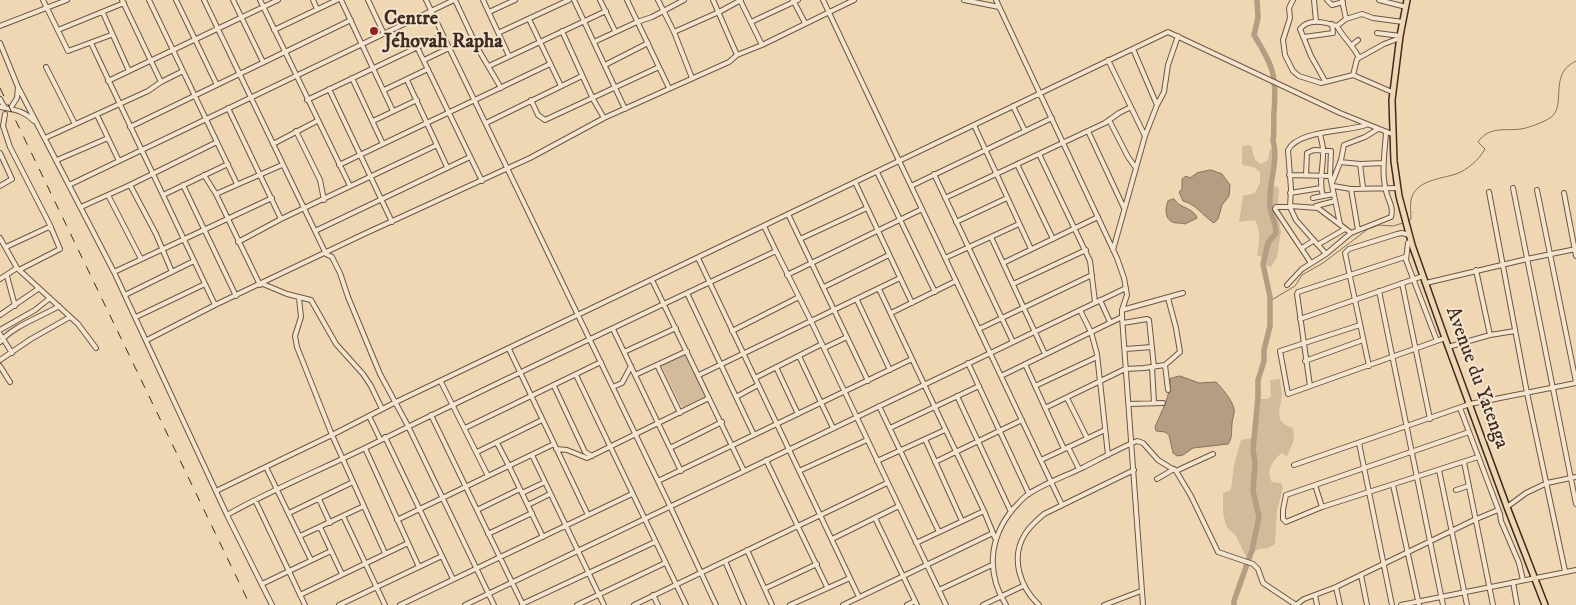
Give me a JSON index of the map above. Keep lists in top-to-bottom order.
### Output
{
  "streets": {
    "main road": ["Avenue du Yatenga"]
  },
  "places": ["Centre Jéhovah Rapha"]
}
